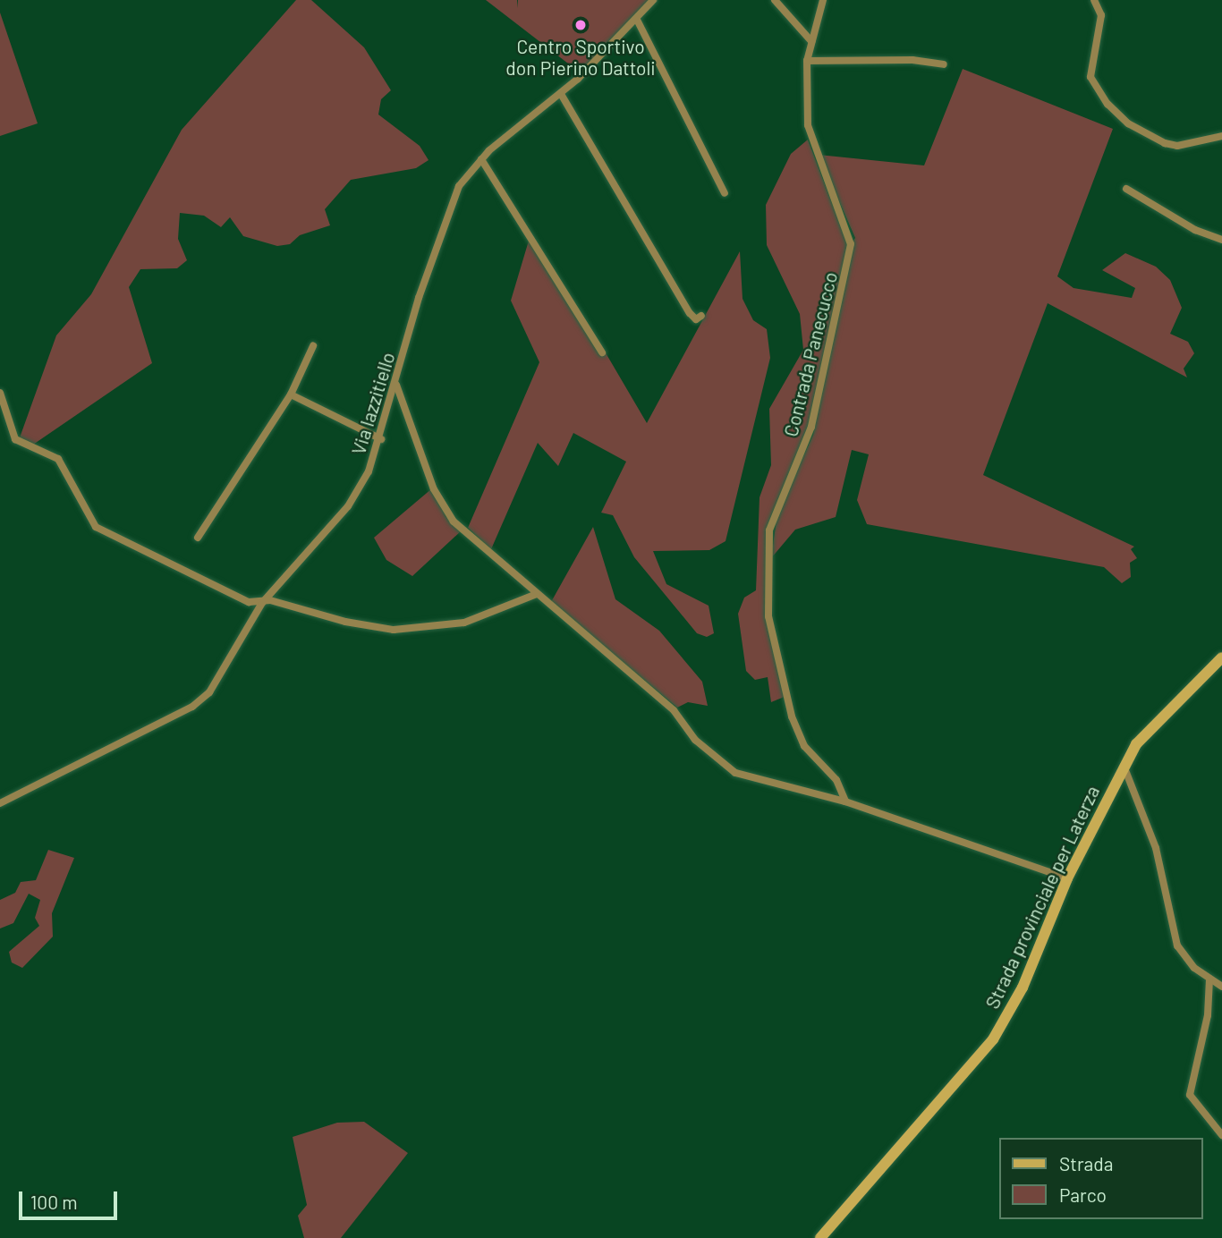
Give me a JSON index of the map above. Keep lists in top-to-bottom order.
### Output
{
  "streets": {
    "main road": ["Strada provinciale per Laterza"],
    "street": ["Contrada Panecucco", "Via Iazzitiello"]
  },
  "places": ["Centro Sportivo don Pierino Dattoli"],
  "legend": ["Strada", "Parco"],
  "scale_bar": "100 m"
}
